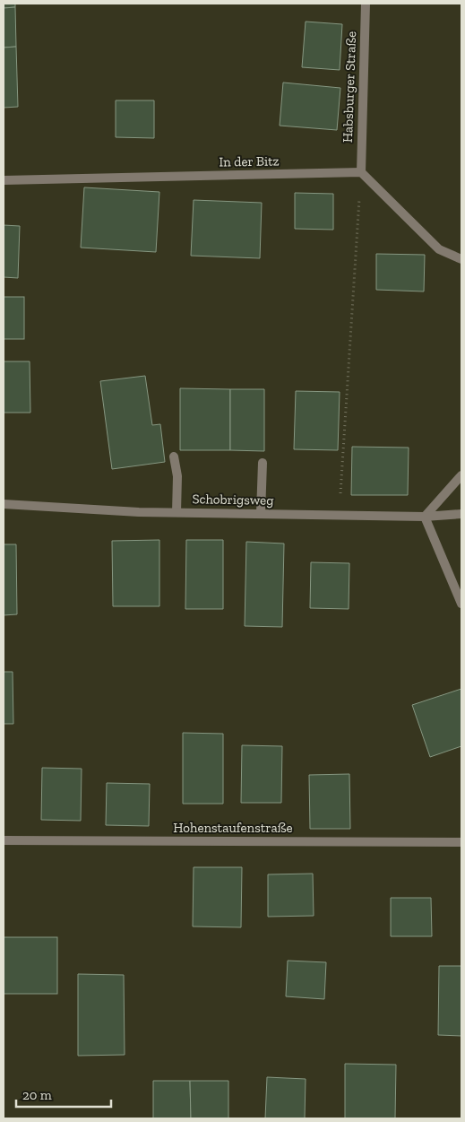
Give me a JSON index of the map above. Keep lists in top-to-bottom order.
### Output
{
  "streets": {
    "street": [
      "Habsburger Straße",
      "In der Bitz",
      "Schobrigsweg",
      "Hohenstaufenstraße"
    ]
  },
  "crossings": [
    ["Habsburger Straße", "In der Bitz"]
  ],
  "scale_bar": "20 m"
}
